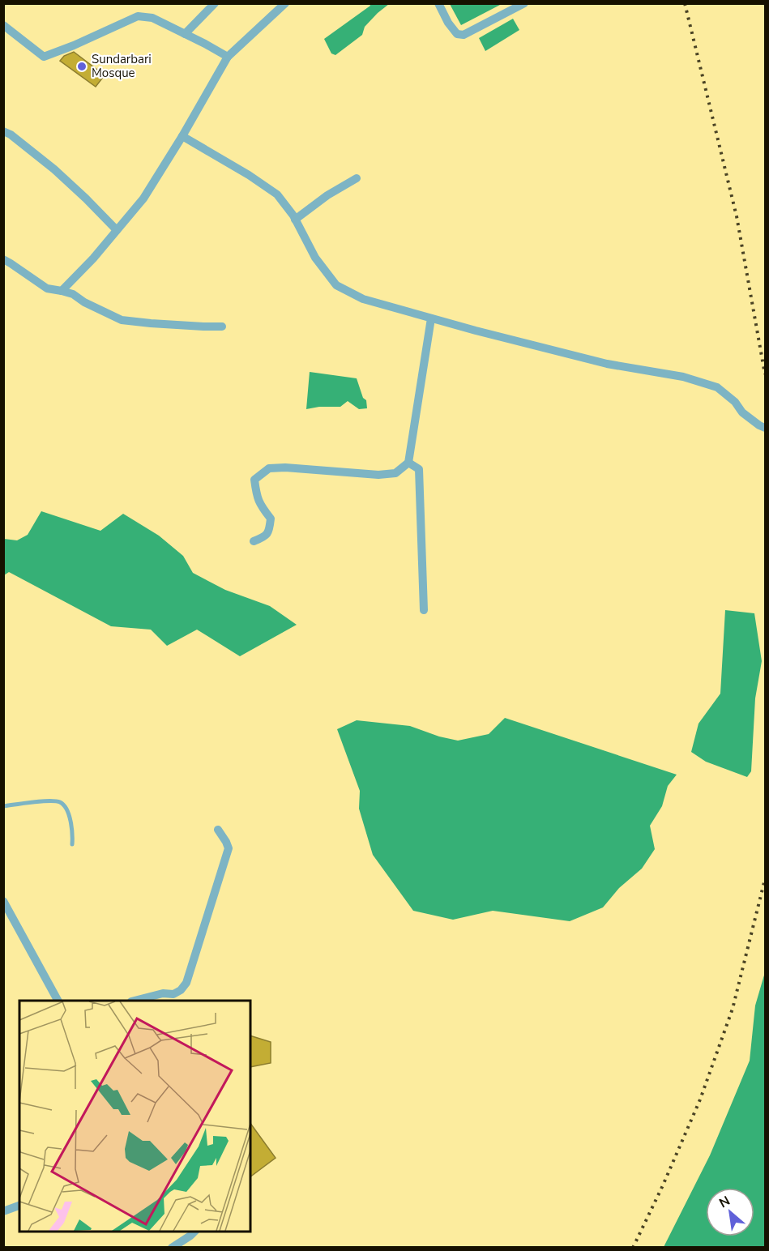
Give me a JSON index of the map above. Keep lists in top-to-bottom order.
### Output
{
  "places": ["Sundarbari Mosque"],
  "north": "top left"
}
